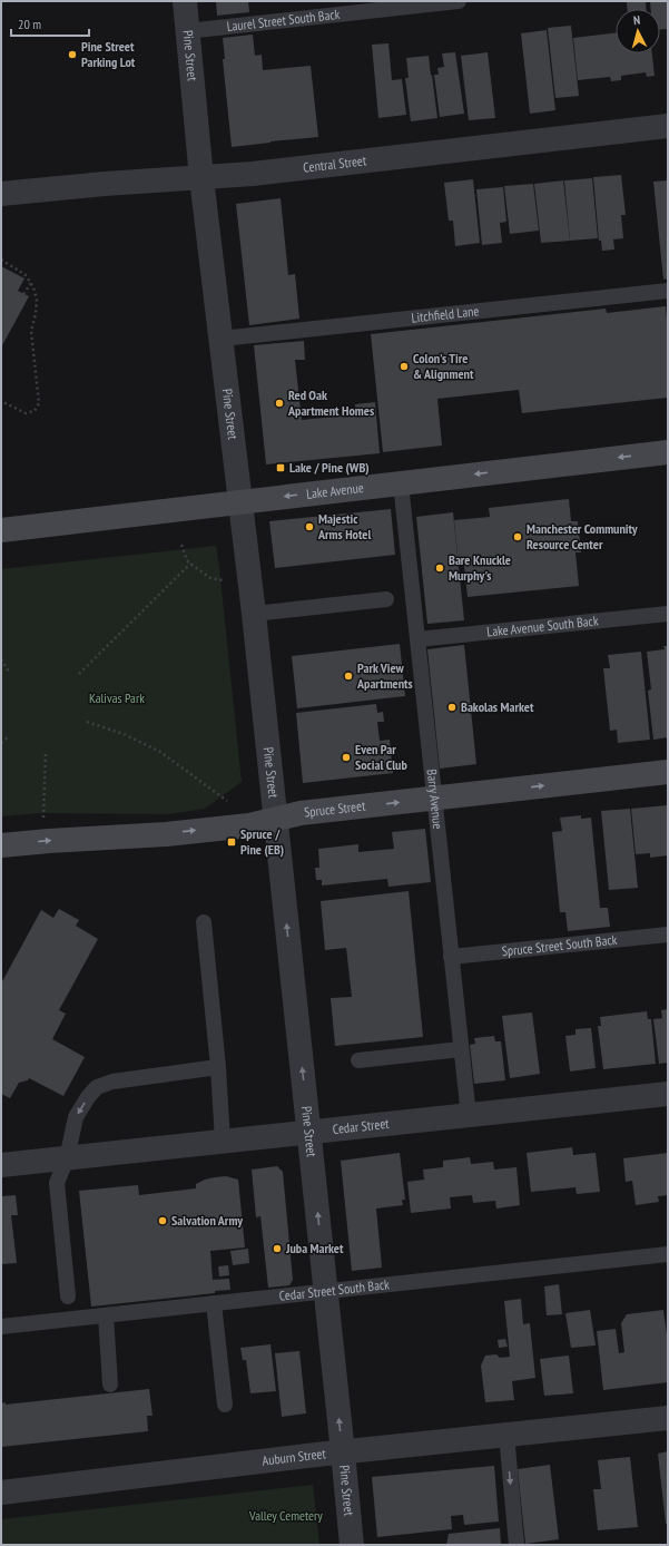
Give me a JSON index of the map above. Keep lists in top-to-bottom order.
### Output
{
  "streets": {
    "street": [
      "Pine Street",
      "Central Street",
      "Lake Avenue",
      "Spruce Street",
      "Cedar Street",
      "Auburn Street"
    ],
    "lane": [
      "Laurel Street South Back",
      "Litchfield Lane",
      "Lake Avenue South Back",
      "Barry Avenue",
      "Spruce Street South Back",
      "Cedar Street South Back"
    ]
  },
  "crossings": [
    ["Laurel Street South Back", "Pine Street"],
    ["Pine Street", "Central Street"],
    ["Pine Street", "Litchfield Lane"],
    ["Pine Street", "Lake Avenue"],
    ["Pine Street", "Spruce Street"],
    ["Pine Street", "Cedar Street"],
    ["Pine Street", "Cedar Street South Back"],
    ["Pine Street", "Auburn Street"],
    ["Lake Avenue", "Barry Avenue"],
    ["Lake Avenue South Back", "Barry Avenue"],
    ["Barry Avenue", "Spruce Street"],
    ["Barry Avenue", "Spruce Street South Back"],
    ["Barry Avenue", "Cedar Street"]
  ],
  "one_way": ["Pine Street", "Lake Avenue", "Spruce Street"],
  "parks": ["Kalivas Park", "Valley Cemetery"],
  "places": {
    "other": [
      "Pine Street Parking Lot",
      "Colon's Tire & Alignment",
      "Red Oak Apartment Homes",
      "Majestic Arms Hotel",
      "Manchester Community Resource Center",
      "Bare Knuckle Murphy's",
      "Park View Apartments",
      "Bakolas Market",
      "Even Par Social Club",
      "Salvation Army",
      "Juba Market"
    ],
    "transit": ["Lake / Pine (WB)", "Spruce / Pine (EB)"]
  },
  "scale_bar": "20 m",
  "north": "top"
}
